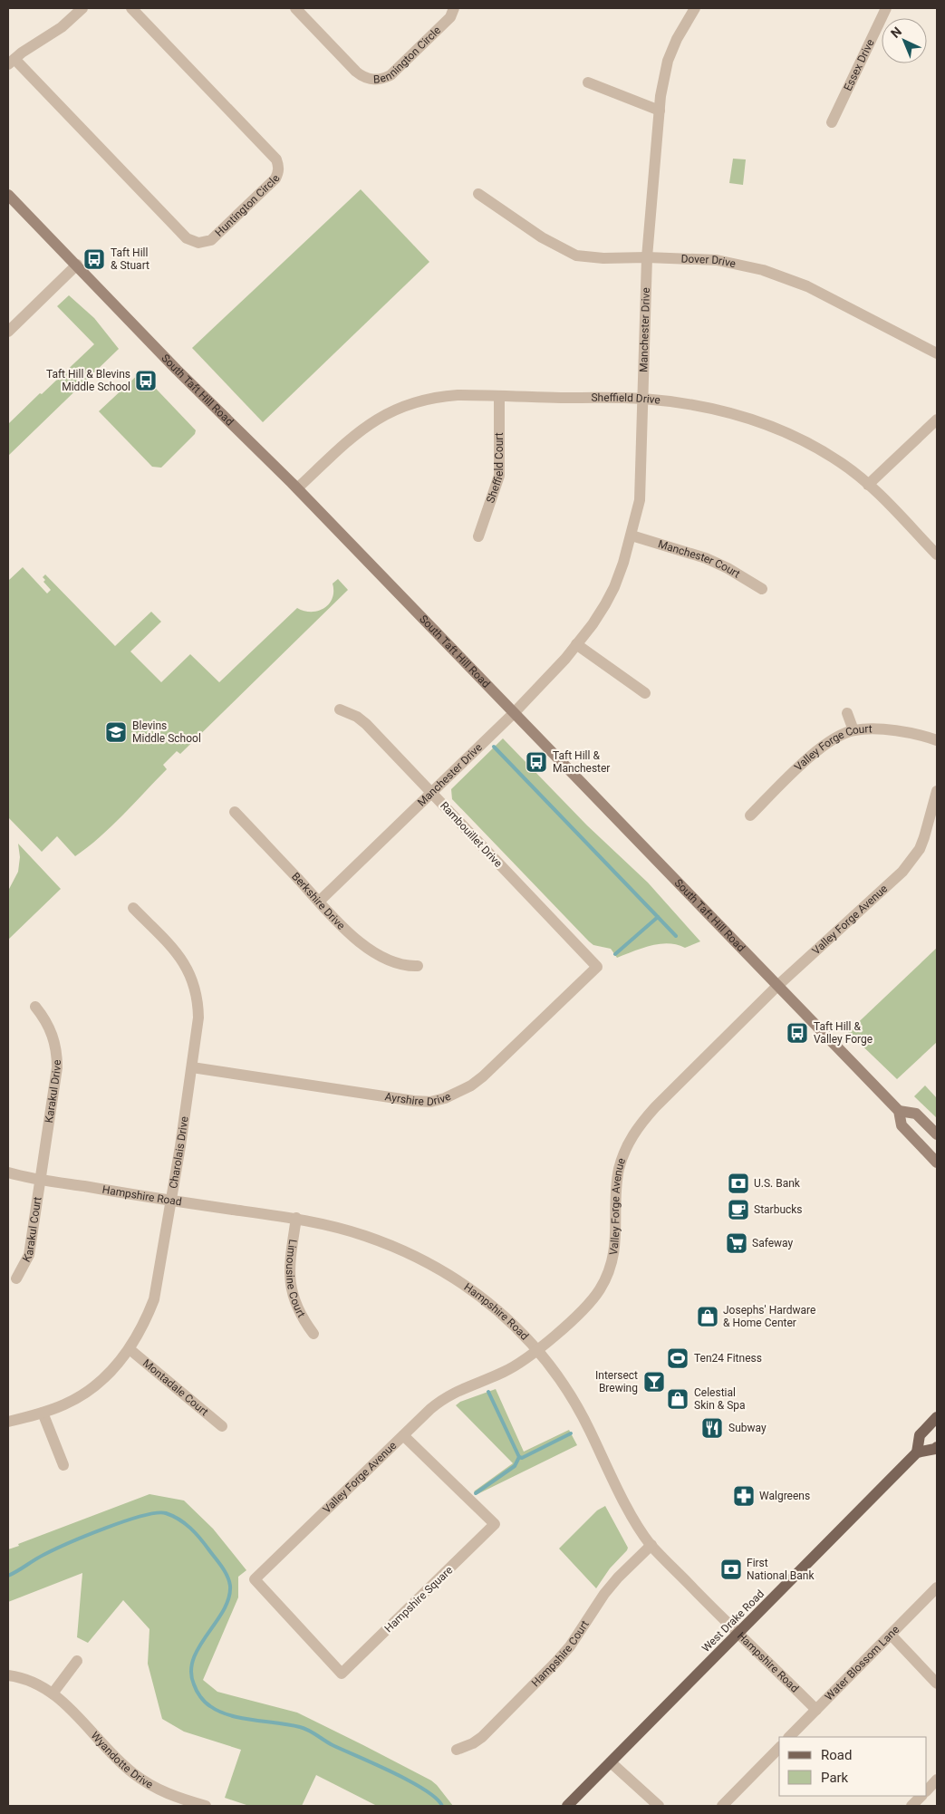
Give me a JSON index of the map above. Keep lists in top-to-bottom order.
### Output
{
  "streets": {
    "main road": ["South Taft Hill Road", "West Drake Road"],
    "street": [
      "Bennington Circle",
      "Essex Drive",
      "Huntington Circle",
      "Dover Drive",
      "Manchester Drive",
      "Sheffield Drive",
      "Sheffield Court",
      "Manchester Court",
      "Valley Forge Court",
      "Rambouillet Drive",
      "Berkshire Drive",
      "Valley Forge Avenue",
      "Karakul Drive",
      "Ayrshire Drive",
      "Charolais Drive",
      "Hampshire Road",
      "Karakul Court",
      "Limousine Court",
      "Montadale Court",
      "Hampshire Square",
      "Hampshire Court",
      "Water Blossom Lane",
      "Wyandotte Drive"
    ]
  },
  "crossings": [
    ["Dover Drive", "Manchester Drive"],
    ["Manchester Drive", "South Taft Hill Road"],
    ["Manchester Drive", "Sheffield Drive"],
    ["Manchester Drive", "Manchester Court"],
    ["Manchester Drive", "Rambouillet Drive"],
    ["Manchester Drive", "Berkshire Drive"],
    ["South Taft Hill Road", "Sheffield Drive"],
    ["South Taft Hill Road", "Valley Forge Avenue"],
    ["Sheffield Drive", "Sheffield Court"],
    ["Rambouillet Drive", "Ayrshire Drive"],
    ["Valley Forge Avenue", "Hampshire Road"],
    ["Valley Forge Avenue", "Hampshire Square"],
    ["Karakul Drive", "Hampshire Road"],
    ["Karakul Drive", "Karakul Court"],
    ["Ayrshire Drive", "Charolais Drive"],
    ["Charolais Drive", "Hampshire Road"],
    ["Charolais Drive", "Montadale Court"],
    ["Hampshire Road", "Karakul Court"],
    ["Hampshire Road", "Limousine Court"],
    ["Hampshire Road", "West Drake Road"],
    ["Hampshire Road", "Hampshire Court"],
    ["Hampshire Road", "Water Blossom Lane"]
  ],
  "places": {
    "bus stop": [
      "Taft Hill & Stuart",
      "Taft Hill & Blevins Middle School",
      "Taft Hill & Manchester",
      "Taft Hill & Valley Forge"
    ],
    "school or university": ["Blevins Middle School"],
    "bank": ["U.S. Bank", "First National Bank"],
    "cafe": ["Starbucks"],
    "supermarket": ["Safeway"],
    "shop": ["Josephs' Hardware & Home Center", "Celestial Skin & Spa"],
    "sports": ["Ten24 Fitness"],
    "bar": ["Intersect Brewing"],
    "restaurant": ["Subway"],
    "pharmacy": ["Walgreens"]
  },
  "legend": ["Road", "Park"],
  "north": "top left"
}
